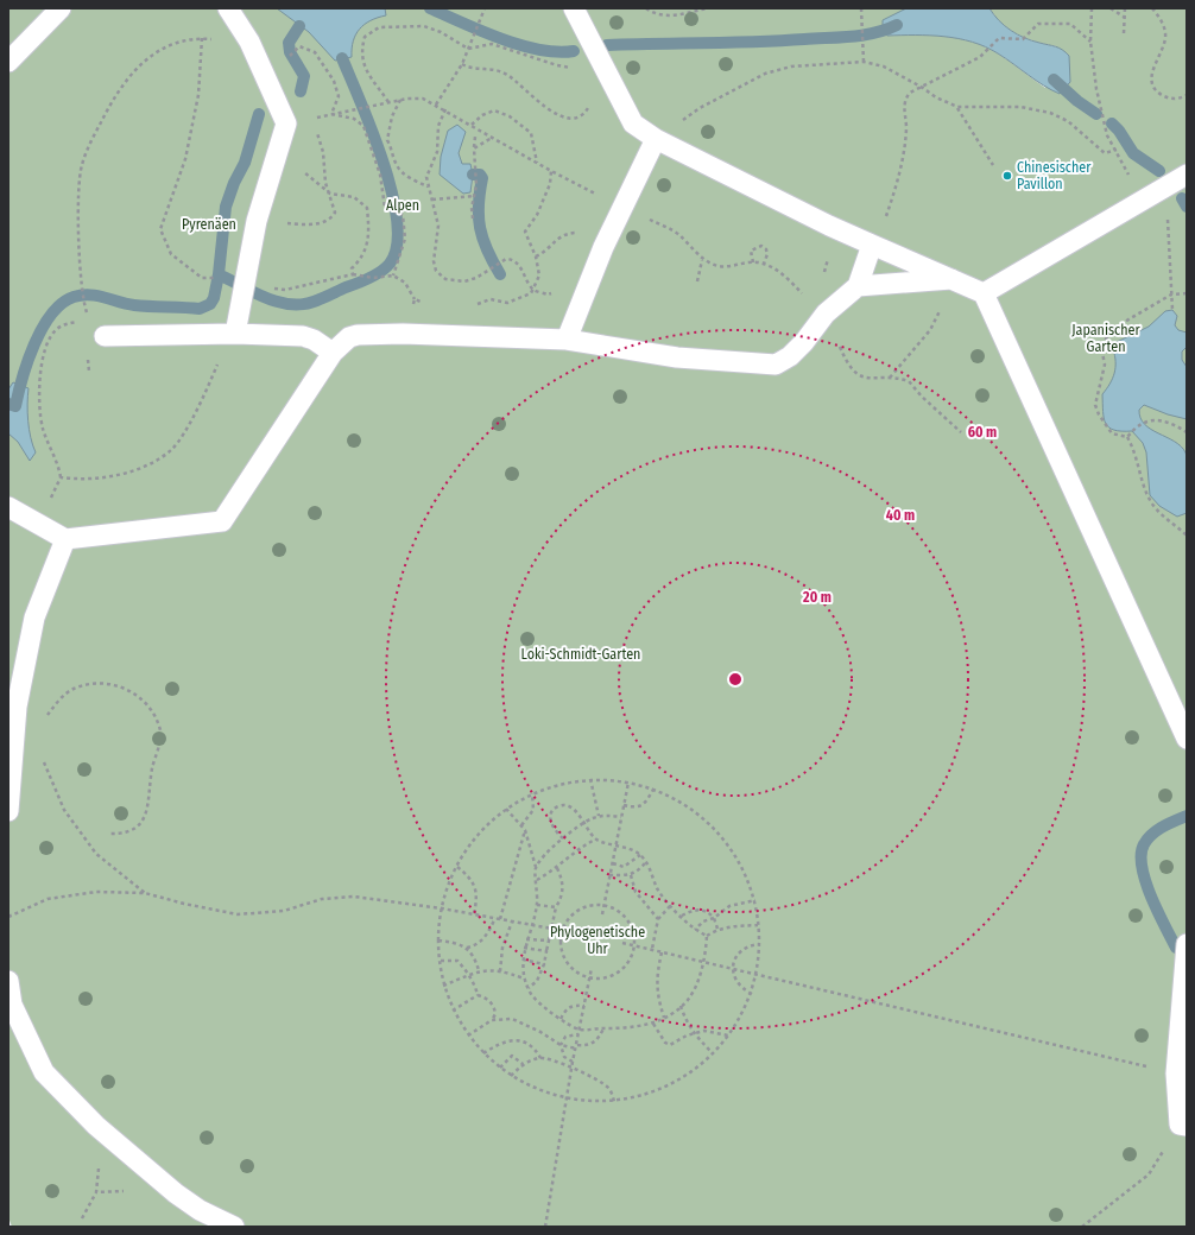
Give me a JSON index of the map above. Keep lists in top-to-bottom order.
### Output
{
  "parks": [
    "Alpen",
    "Pyrenäen",
    "Japanischer Garten",
    "Loki-Schmidt-Garten",
    "Phylogenetische Uhr"
  ],
  "places": ["Chinesischer Pavillon"],
  "rings": ["60 m", "40 m", "20 m"]
}
